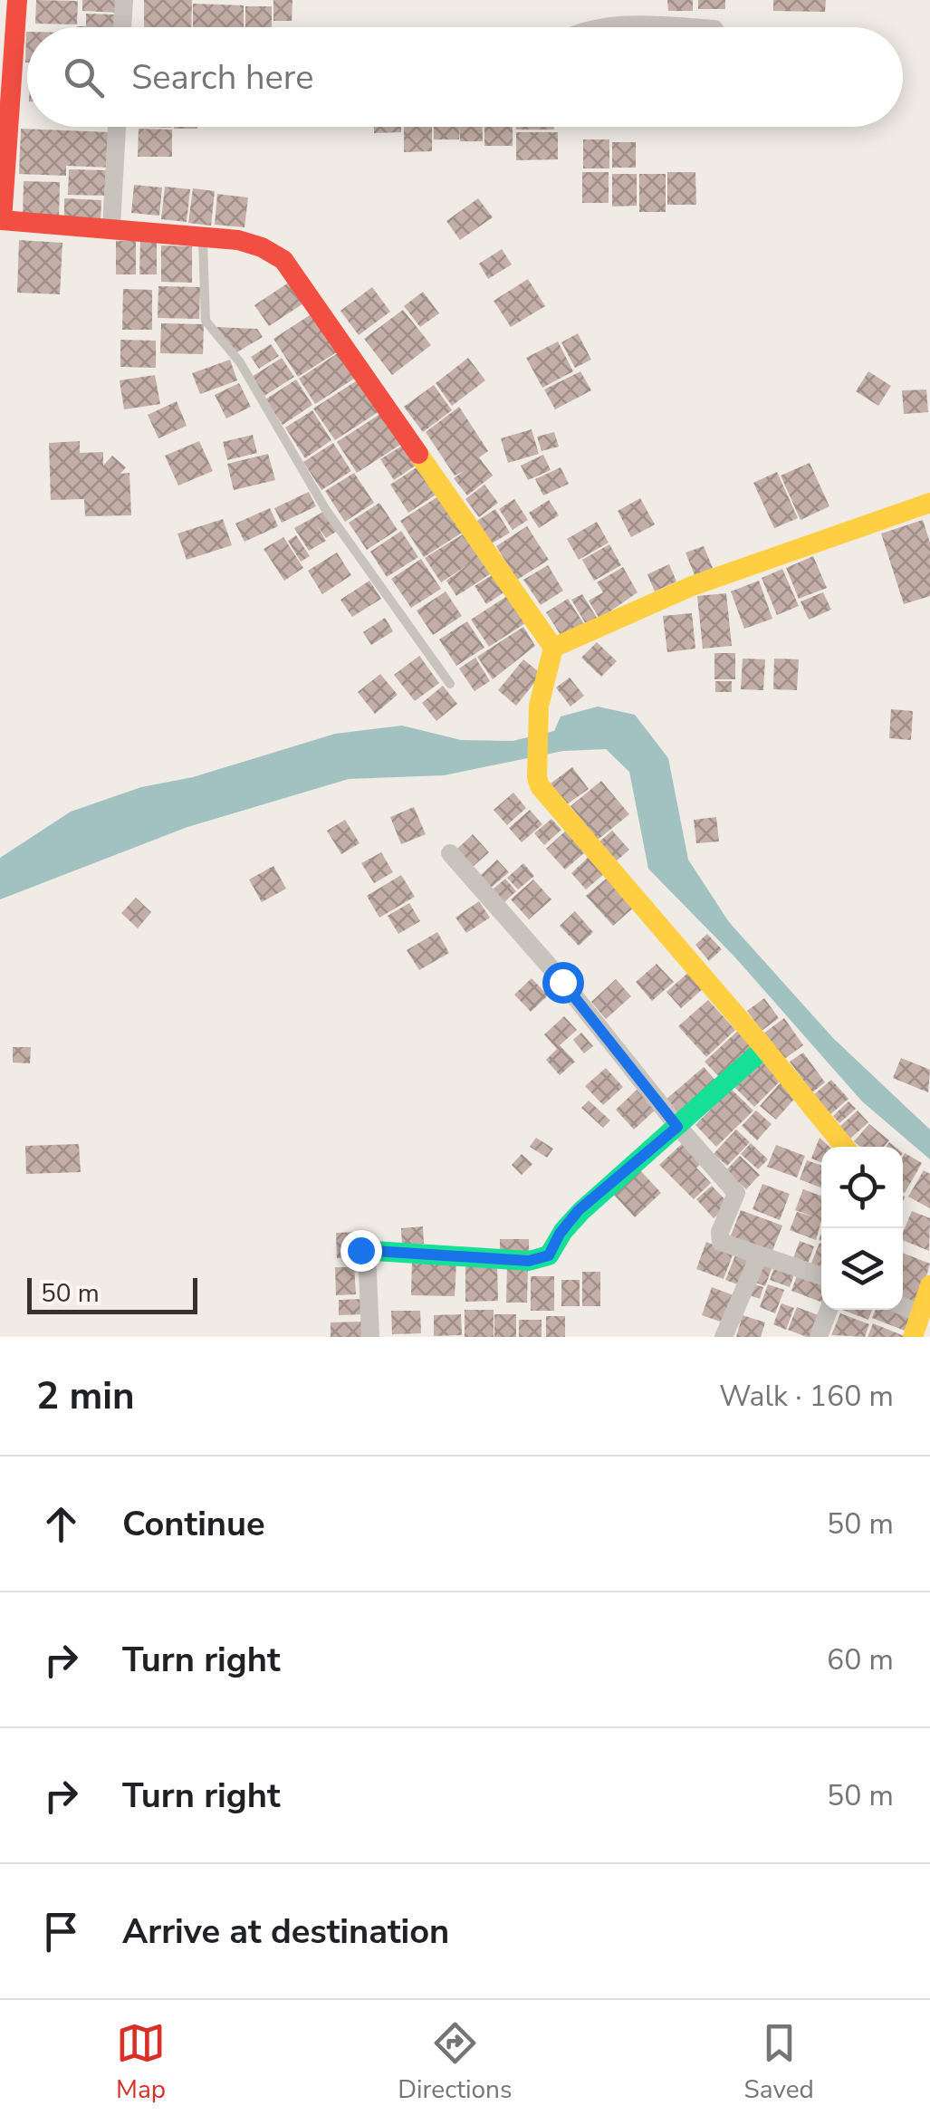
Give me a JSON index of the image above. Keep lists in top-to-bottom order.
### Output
{
  "scale_bar": "50 m",
  "page": {
    "search": "Search here",
    "scale": "50 m",
    "heading": ["2 min", "Walk · 160 m"],
    "list": [
      ["Continue", "50 m"],
      ["Turn right", "60 m"],
      ["Turn right", "50 m"],
      "Arrive at destination"
    ],
    "nav": ["Map", "Directions", "Saved"]
  }
}
